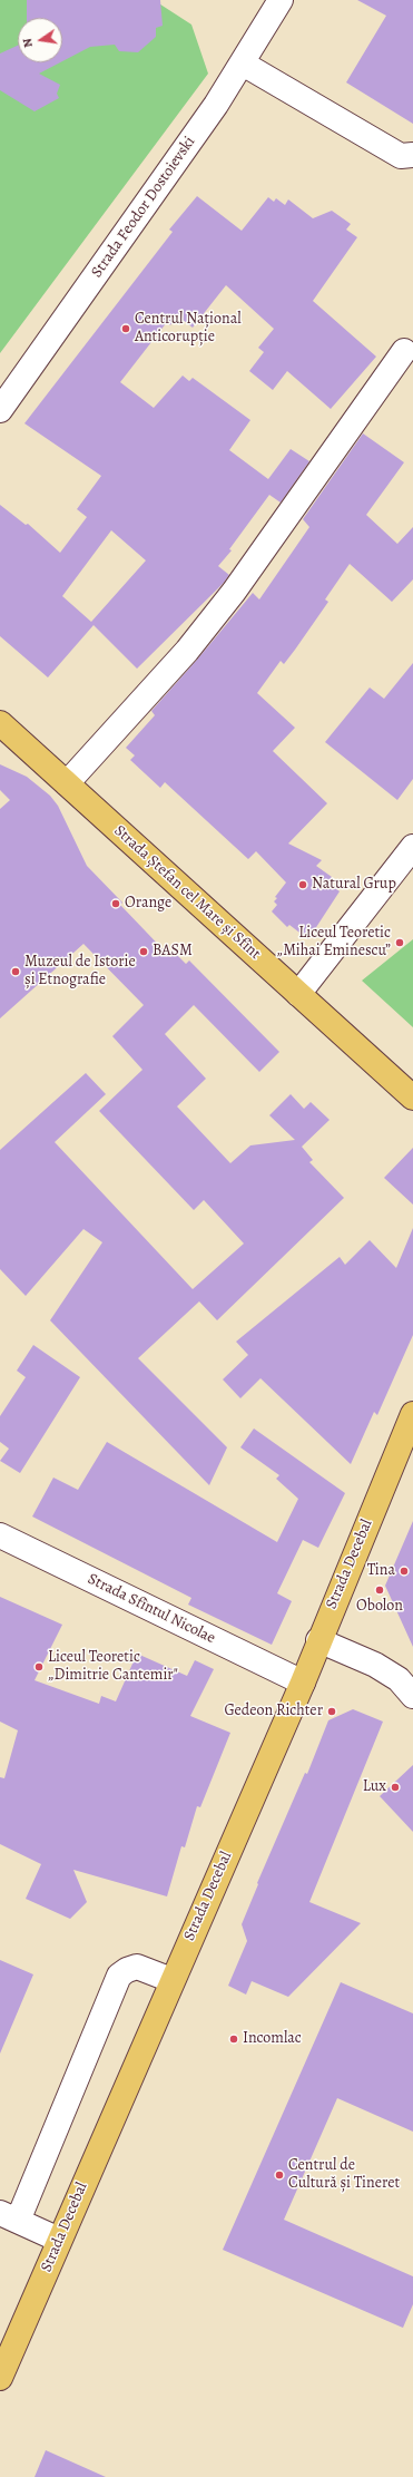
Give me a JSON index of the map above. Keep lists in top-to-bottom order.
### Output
{
  "streets": {
    "main road": ["Strada Ștefan cel Mare și Sfînt", "Strada Decebal"],
    "street": ["Strada Fеodor Dostoievski", "Strada Sfîntul Nicolae"]
  },
  "crossings": [
    ["Strada Decebal", "Strada Sfîntul Nicolae"]
  ],
  "places": [
    "Centrul Național Anticorupție",
    "Natural Grup",
    "Orange",
    "Liceul Teoretic „Mihai Eminescu”",
    "BASM",
    "Muzeul de Istorie și Etnografie",
    "Tina",
    "Obolon",
    "Liceul Teoretic „Dimitrie Cantemir\"",
    "Gedeon Richter",
    "Lux",
    "Incomlac",
    "Centrul de Cultură și Tineret"
  ],
  "north": "left"
}
